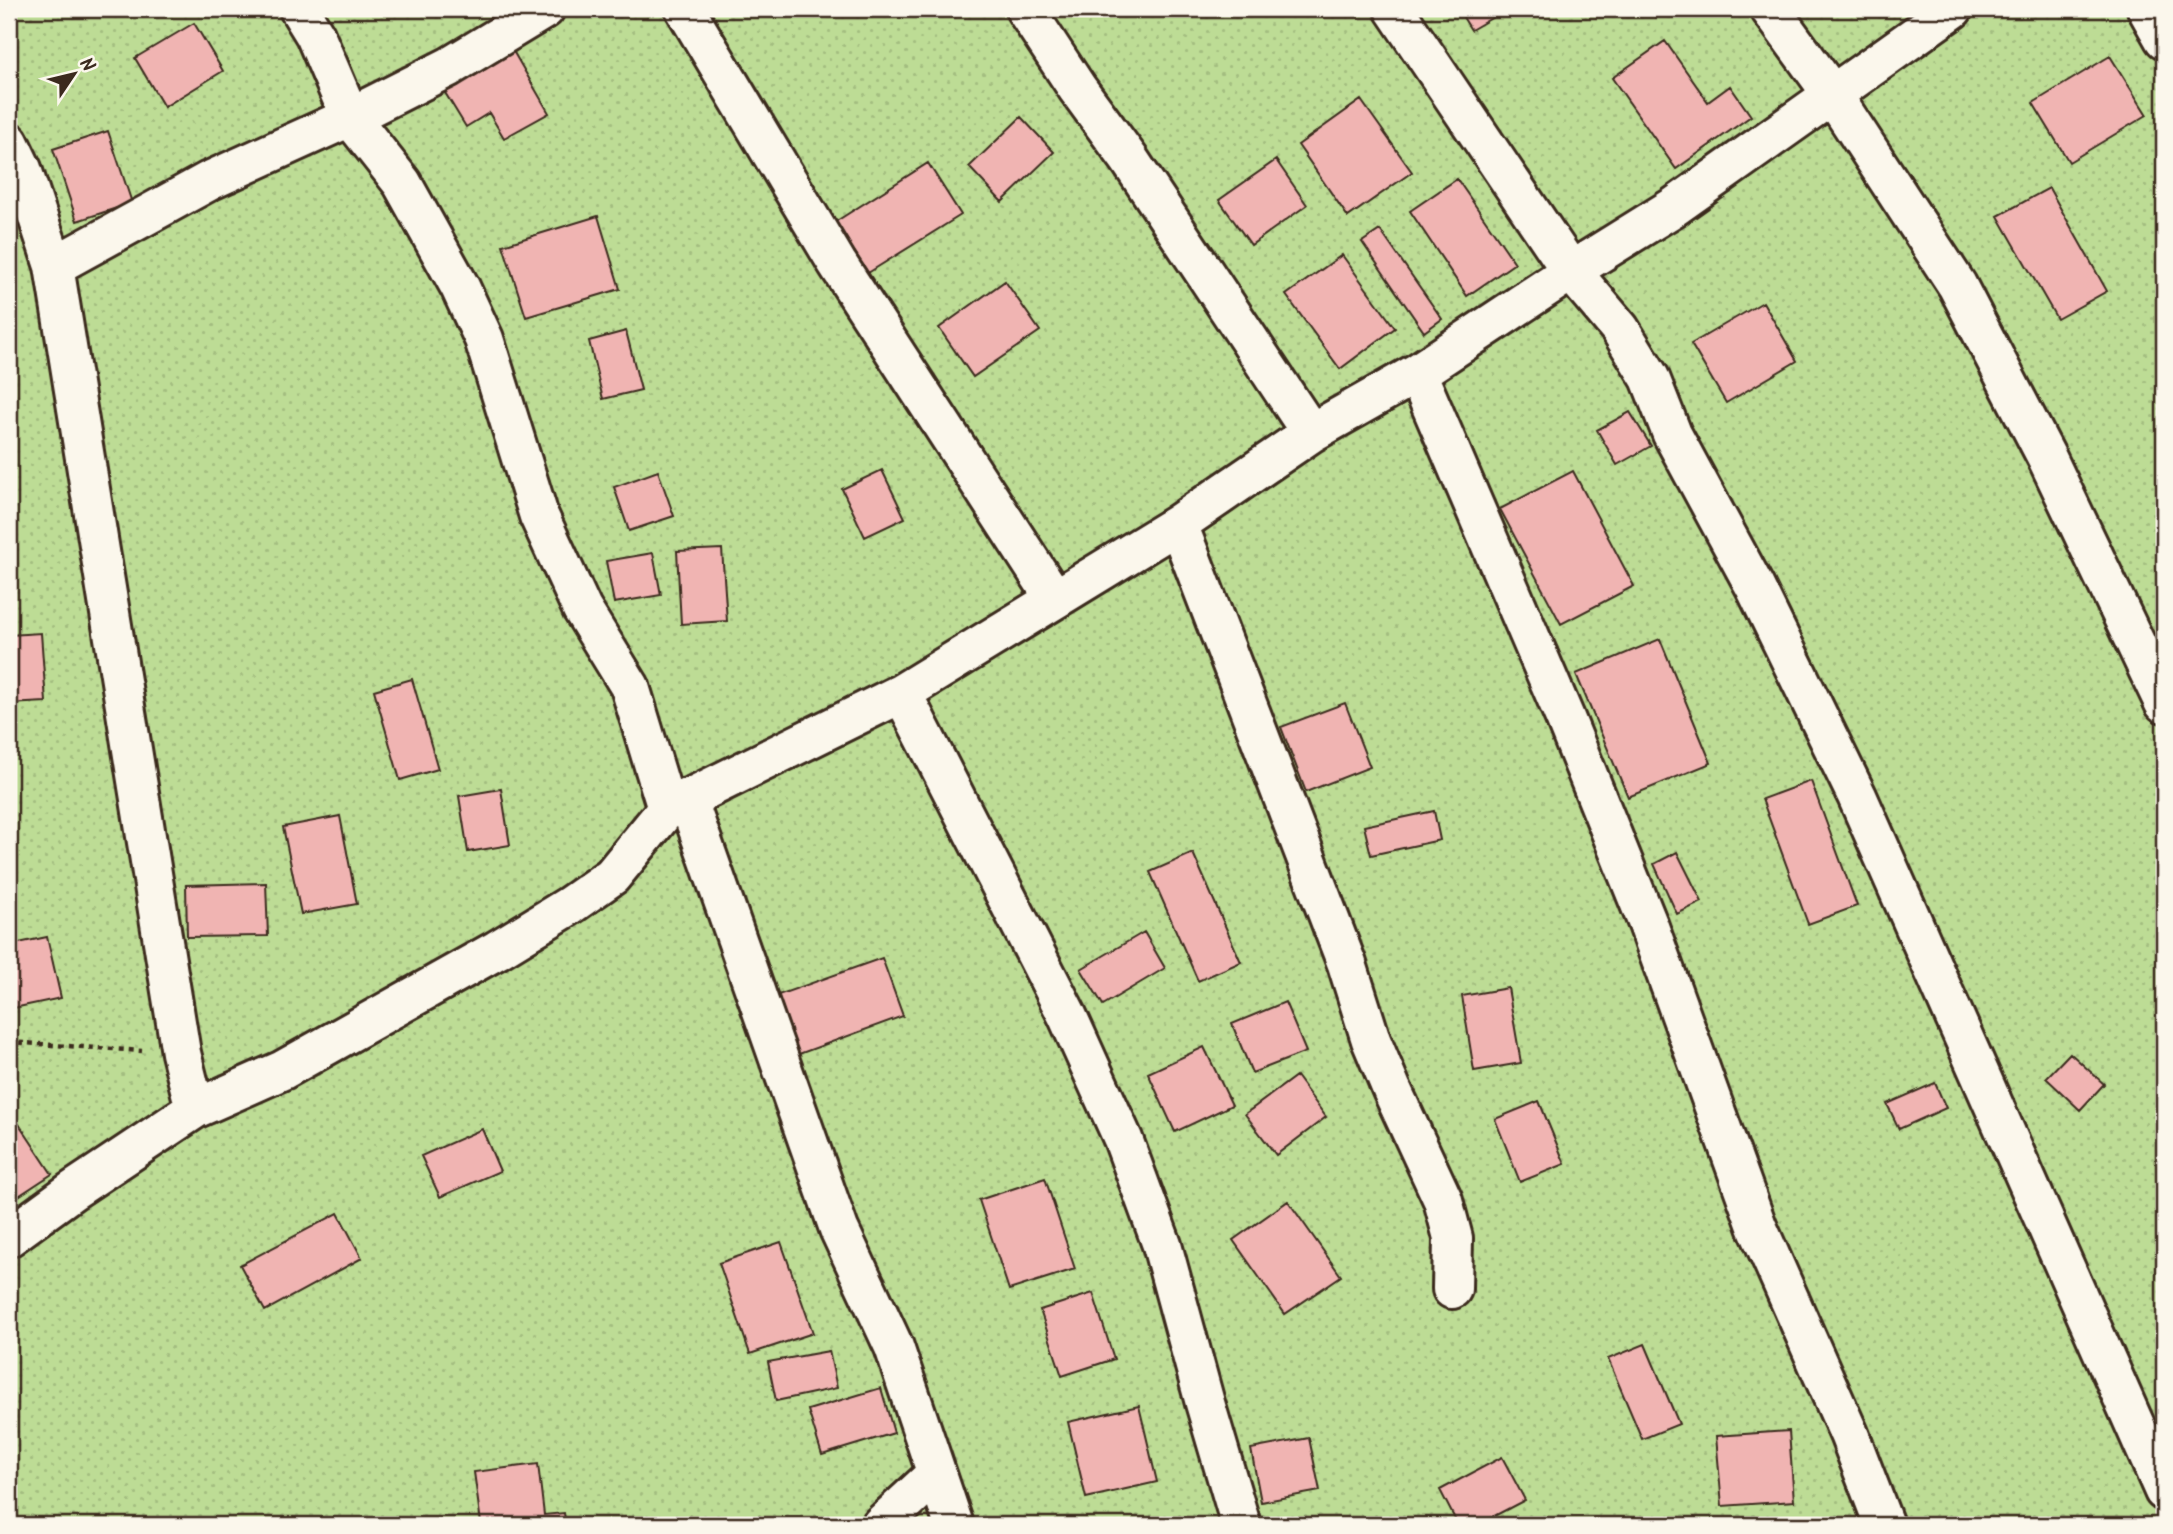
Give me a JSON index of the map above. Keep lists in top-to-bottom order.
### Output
{
  "north": "top right"
}
